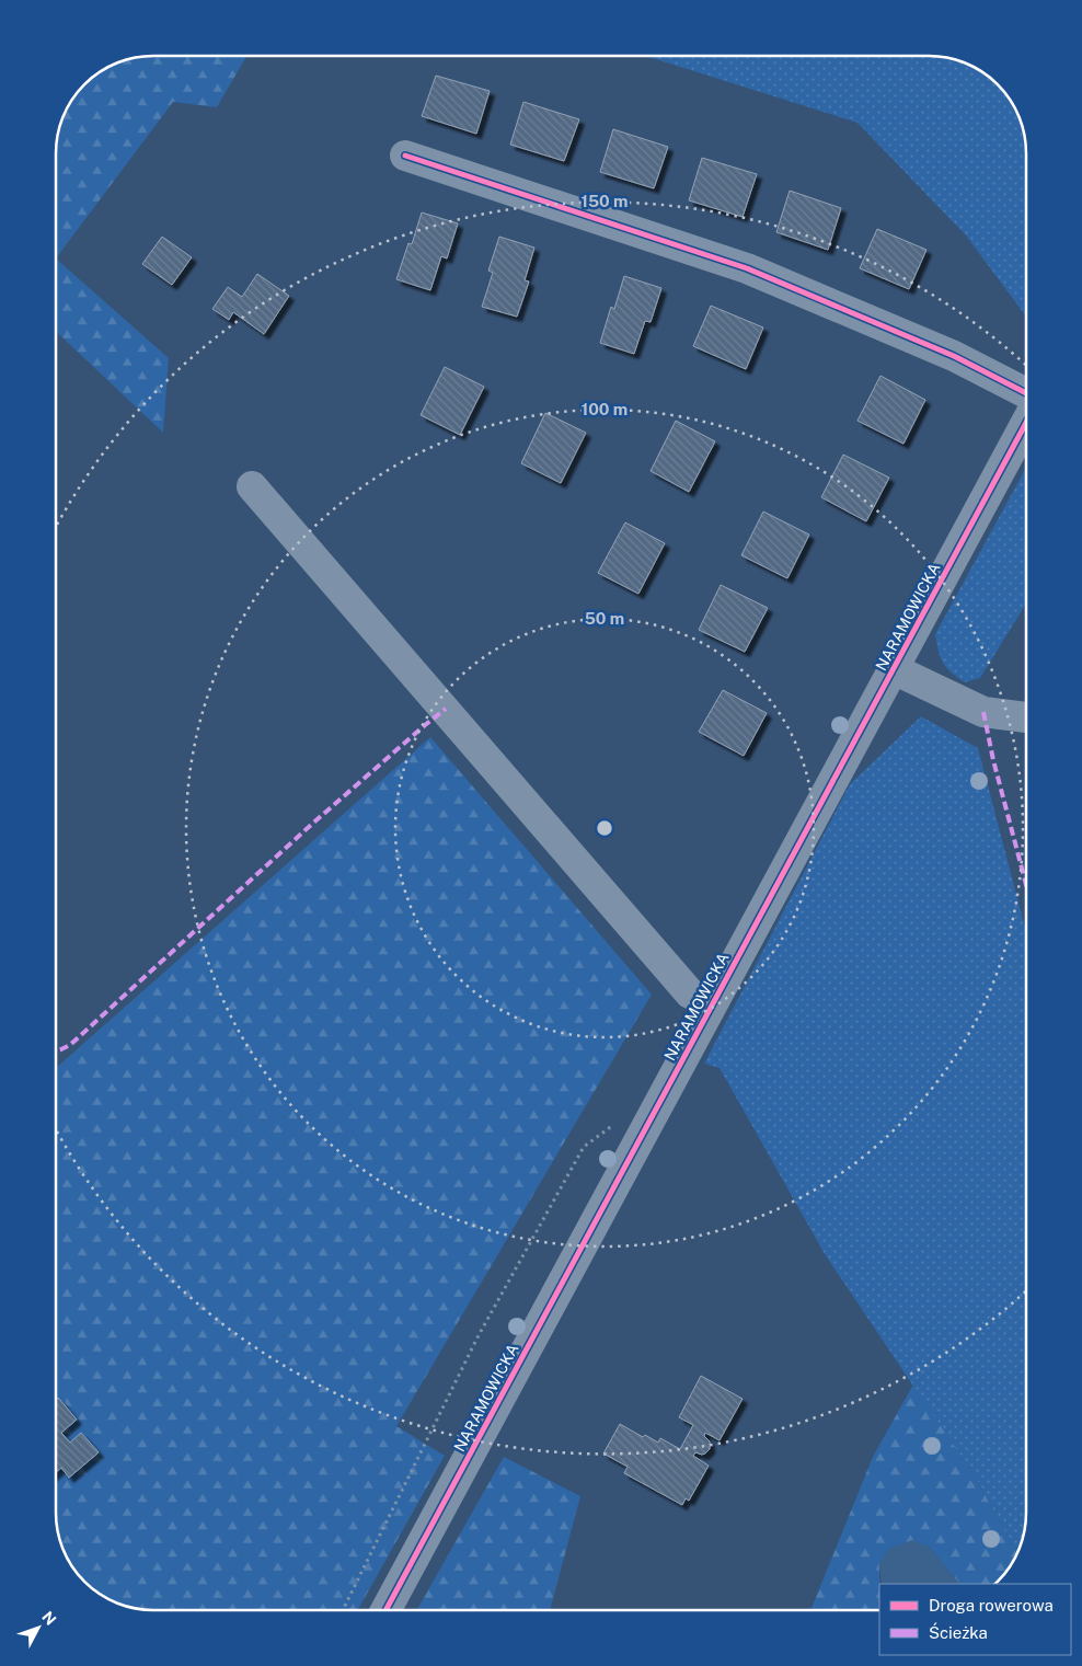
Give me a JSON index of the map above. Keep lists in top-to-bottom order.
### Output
{
  "streets": {
    "street": ["NARAMOWICKA"]
  },
  "legend": ["Droga rowerowa", "Ścieżka"],
  "north": "top right",
  "rings": ["150 m", "100 m", "50 m"]
}
